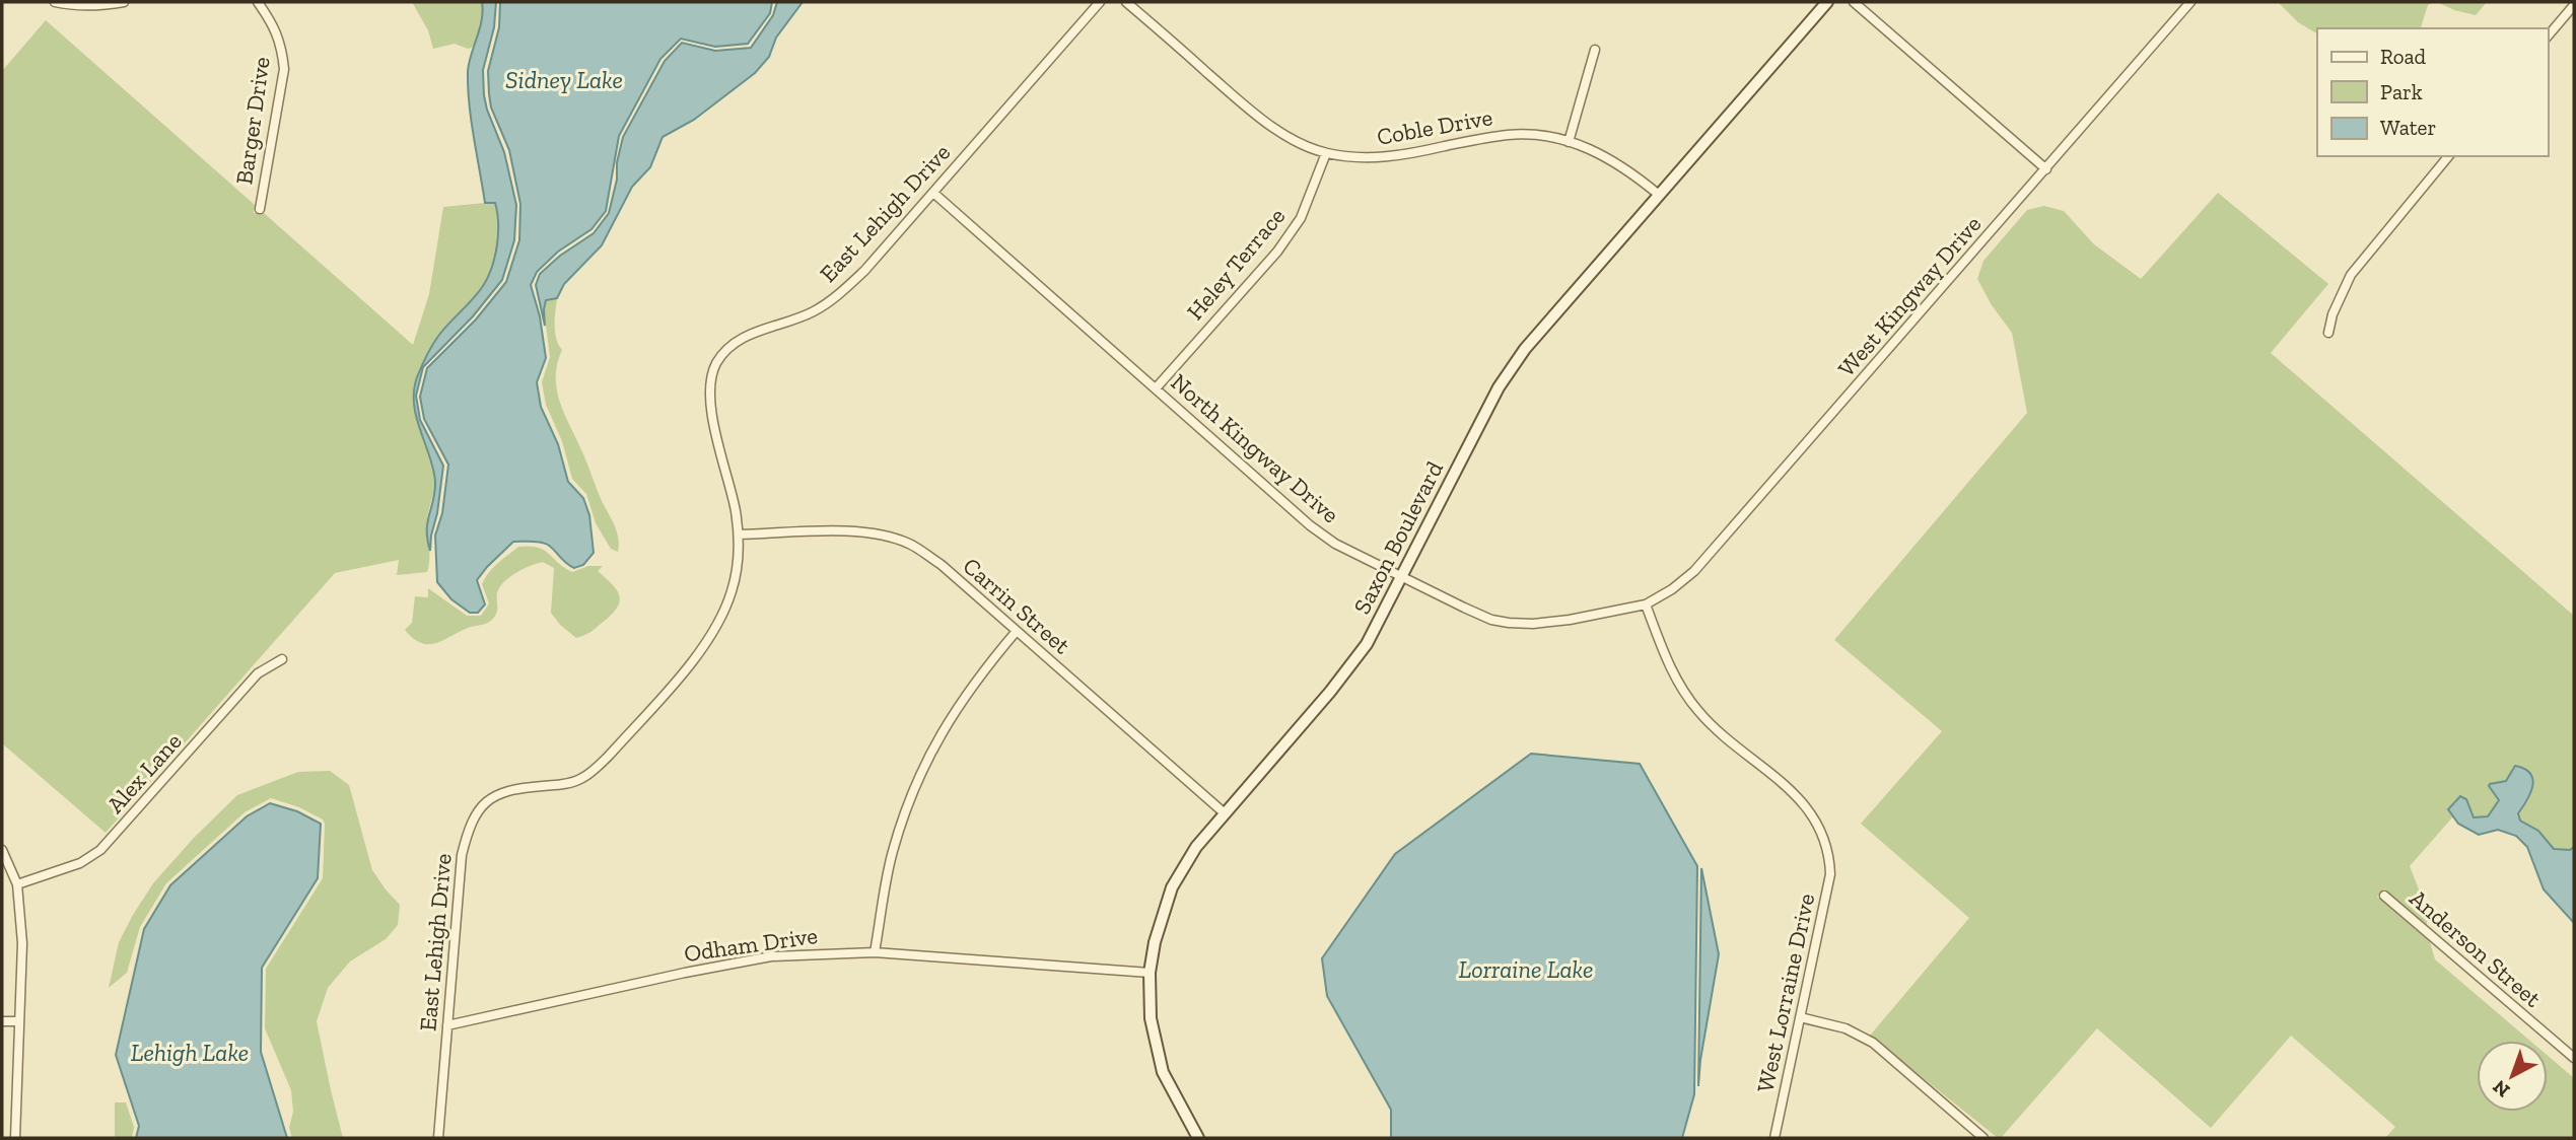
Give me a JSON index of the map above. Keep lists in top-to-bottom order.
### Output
{
  "streets": {
    "main road": ["Saxon Boulevard"],
    "street": [
      "Barger Drive",
      "Coble Drive",
      "East Lehigh Drive",
      "Heley Terrace",
      "West Kingway Drive",
      "North Kingway Drive",
      "Carrin Street",
      "Alex Lane",
      "Odham Drive",
      "Anderson Street",
      "West Lorraine Drive"
    ]
  },
  "crossings": [
    ["Coble Drive", "Heley Terrace"],
    ["Coble Drive", "Saxon Boulevard"],
    ["East Lehigh Drive", "North Kingway Drive"],
    ["East Lehigh Drive", "Carrin Street"],
    ["East Lehigh Drive", "Odham Drive"],
    ["Heley Terrace", "North Kingway Drive"],
    ["West Kingway Drive", "North Kingway Drive"],
    ["West Kingway Drive", "West Lorraine Drive"],
    ["North Kingway Drive", "Saxon Boulevard"],
    ["North Kingway Drive", "West Lorraine Drive"],
    ["Saxon Boulevard", "Carrin Street"],
    ["Saxon Boulevard", "Odham Drive"]
  ],
  "water": ["Sidney Lake", "Lorraine Lake", "Lehigh Lake"],
  "legend": ["Road", "Park", "Water"],
  "north": "bottom left"
}
